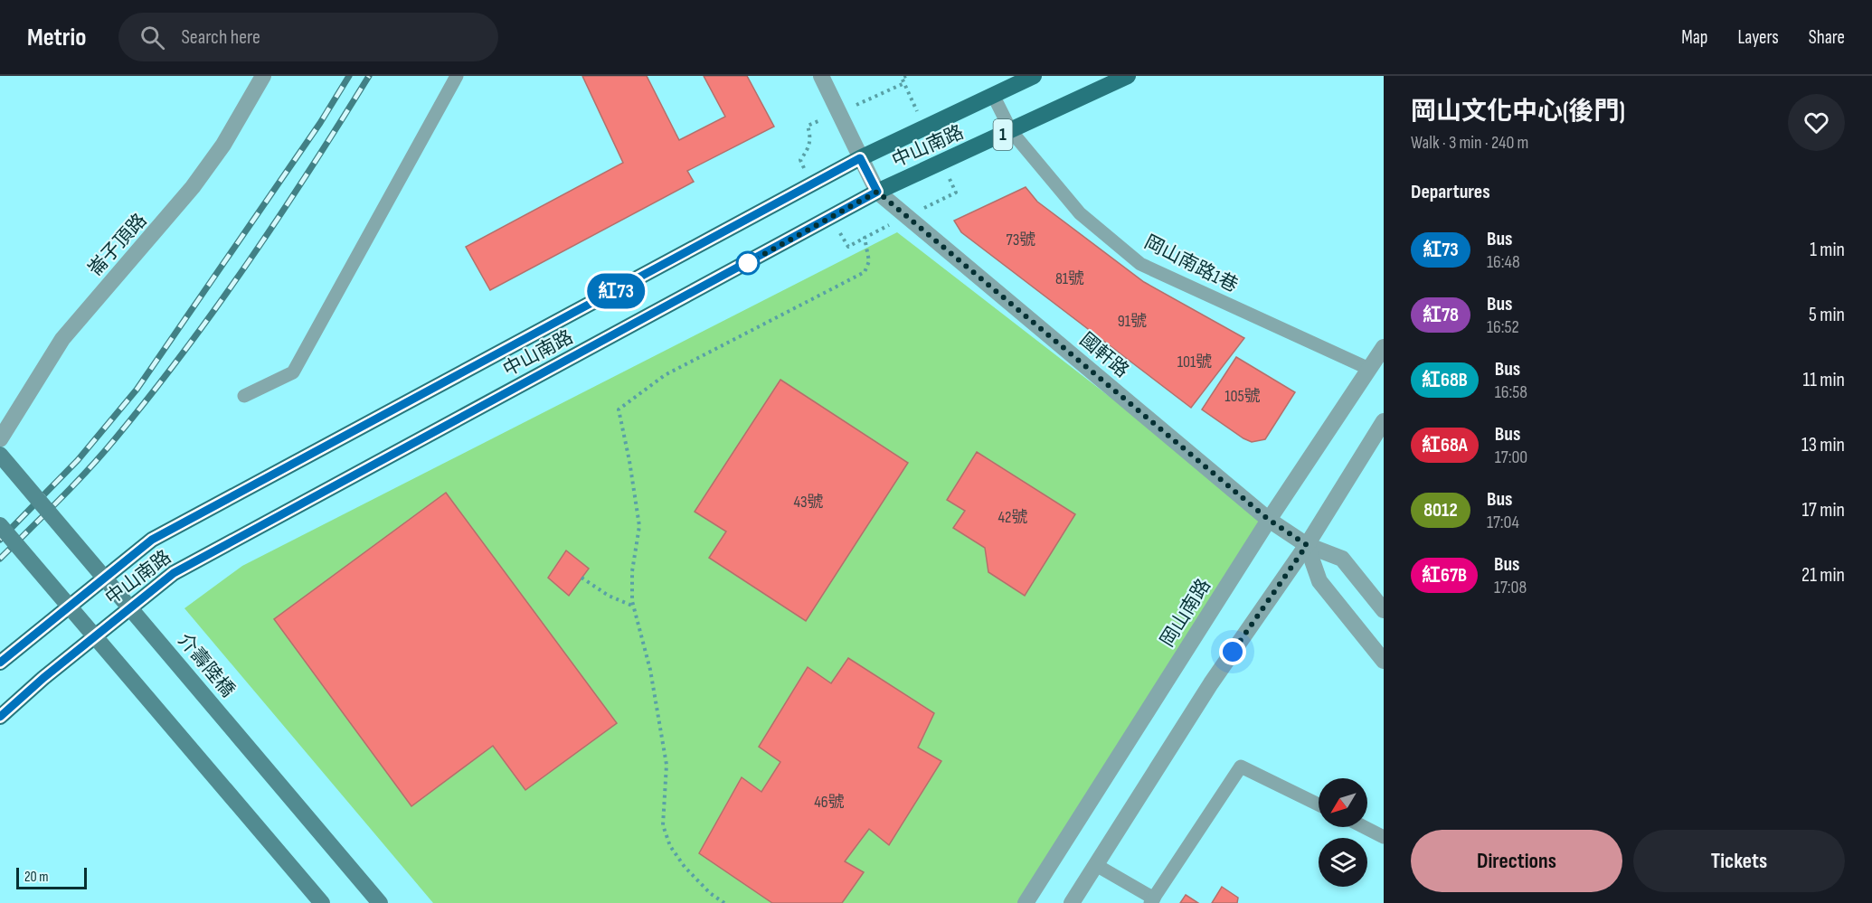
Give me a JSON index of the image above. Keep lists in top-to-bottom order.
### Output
{
  "streets": {
    "main road": ["1", "中山南路", "介壽陸橋"],
    "street": ["崙子頂路", "國軒路", "岡山南路"],
    "lane": ["岡山南路1巷"]
  },
  "crossings": [
    ["中山南路", "岡山南路1巷"],
    ["中山南路", "國軒路"],
    ["岡山南路1巷", "岡山南路"],
    ["國軒路", "岡山南路"]
  ],
  "lines": ["bus line 紅73"],
  "house_numbers": [
    "73號",
    "81號",
    "91號",
    "101號",
    "105號",
    "43號",
    "42號",
    "46號"
  ],
  "scale_bar": "20 m",
  "north": "bottom left",
  "page": {
    "header": "Metrio",
    "search": "Search here",
    "nav": ["Map", "Layers", "Share"],
    "on_map": "紅73",
    "heading": [
      ["岡山文化中心(後門)", "Walk · 3 min · 240 m"],
      "Departures"
    ],
    "list": [
      {
        "mark": "紅73",
        "name": "Bus",
        "note": "16:48",
        "value": "1 min"
      },
      {
        "mark": "紅78",
        "name": "Bus",
        "note": "16:52",
        "value": "5 min"
      },
      {
        "mark": "紅68B",
        "name": "Bus",
        "note": "16:58",
        "value": "11 min"
      },
      {
        "mark": "紅68A",
        "name": "Bus",
        "note": "17:00",
        "value": "13 min"
      },
      {
        "mark": "8012",
        "name": "Bus",
        "note": "17:04",
        "value": "17 min"
      },
      {
        "mark": "紅67B",
        "name": "Bus",
        "note": "17:08",
        "value": "21 min"
      }
    ],
    "buttons": ["Directions", "Tickets"],
    "scale": "20 m"
  }
}
